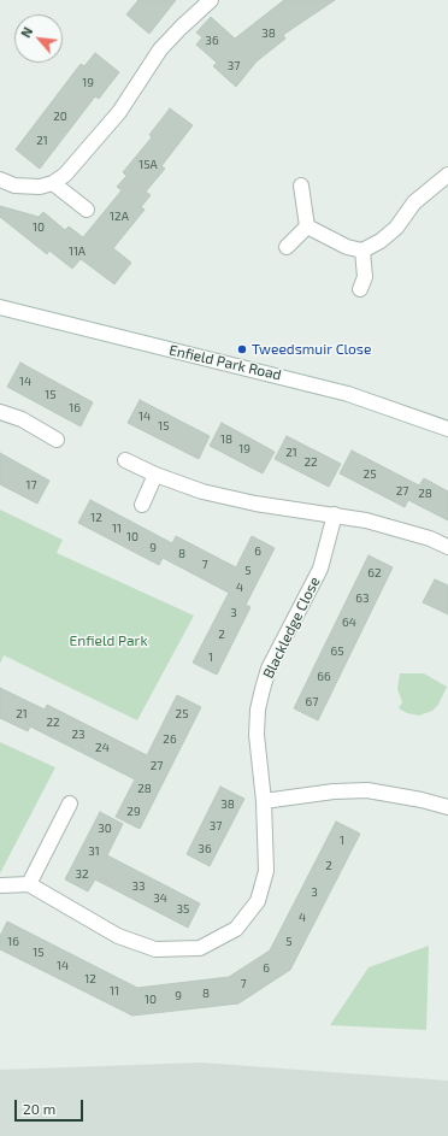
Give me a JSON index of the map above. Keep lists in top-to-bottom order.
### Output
{
  "streets": {
    "street": ["Enfield Park Road", "Blackledge Close"]
  },
  "parks": ["Enfield Park"],
  "places": ["Tweedsmuir Close"],
  "house_numbers": [
    "38",
    "36",
    "37",
    "19",
    "20",
    "21",
    "15A",
    "12A",
    "10",
    "11A",
    "14",
    "15",
    "16",
    "14",
    "15",
    "18",
    "19",
    "21",
    "22",
    "25",
    "17",
    "27",
    "28",
    "12",
    "11",
    "10",
    "9",
    "6",
    "8",
    "7",
    "5",
    "62",
    "4",
    "63",
    "3",
    "64",
    "2",
    "65",
    "1",
    "66",
    "67",
    "21",
    "25",
    "22",
    "23",
    "26",
    "24",
    "27",
    "28",
    "38",
    "29",
    "37",
    "30",
    "1",
    "36",
    "31",
    "2",
    "32",
    "33",
    "3",
    "34",
    "35",
    "4",
    "16",
    "5",
    "15",
    "14",
    "6",
    "12",
    "7",
    "11",
    "8",
    "9",
    "10"
  ],
  "scale_bar": "20 m",
  "north": "top left"
}
